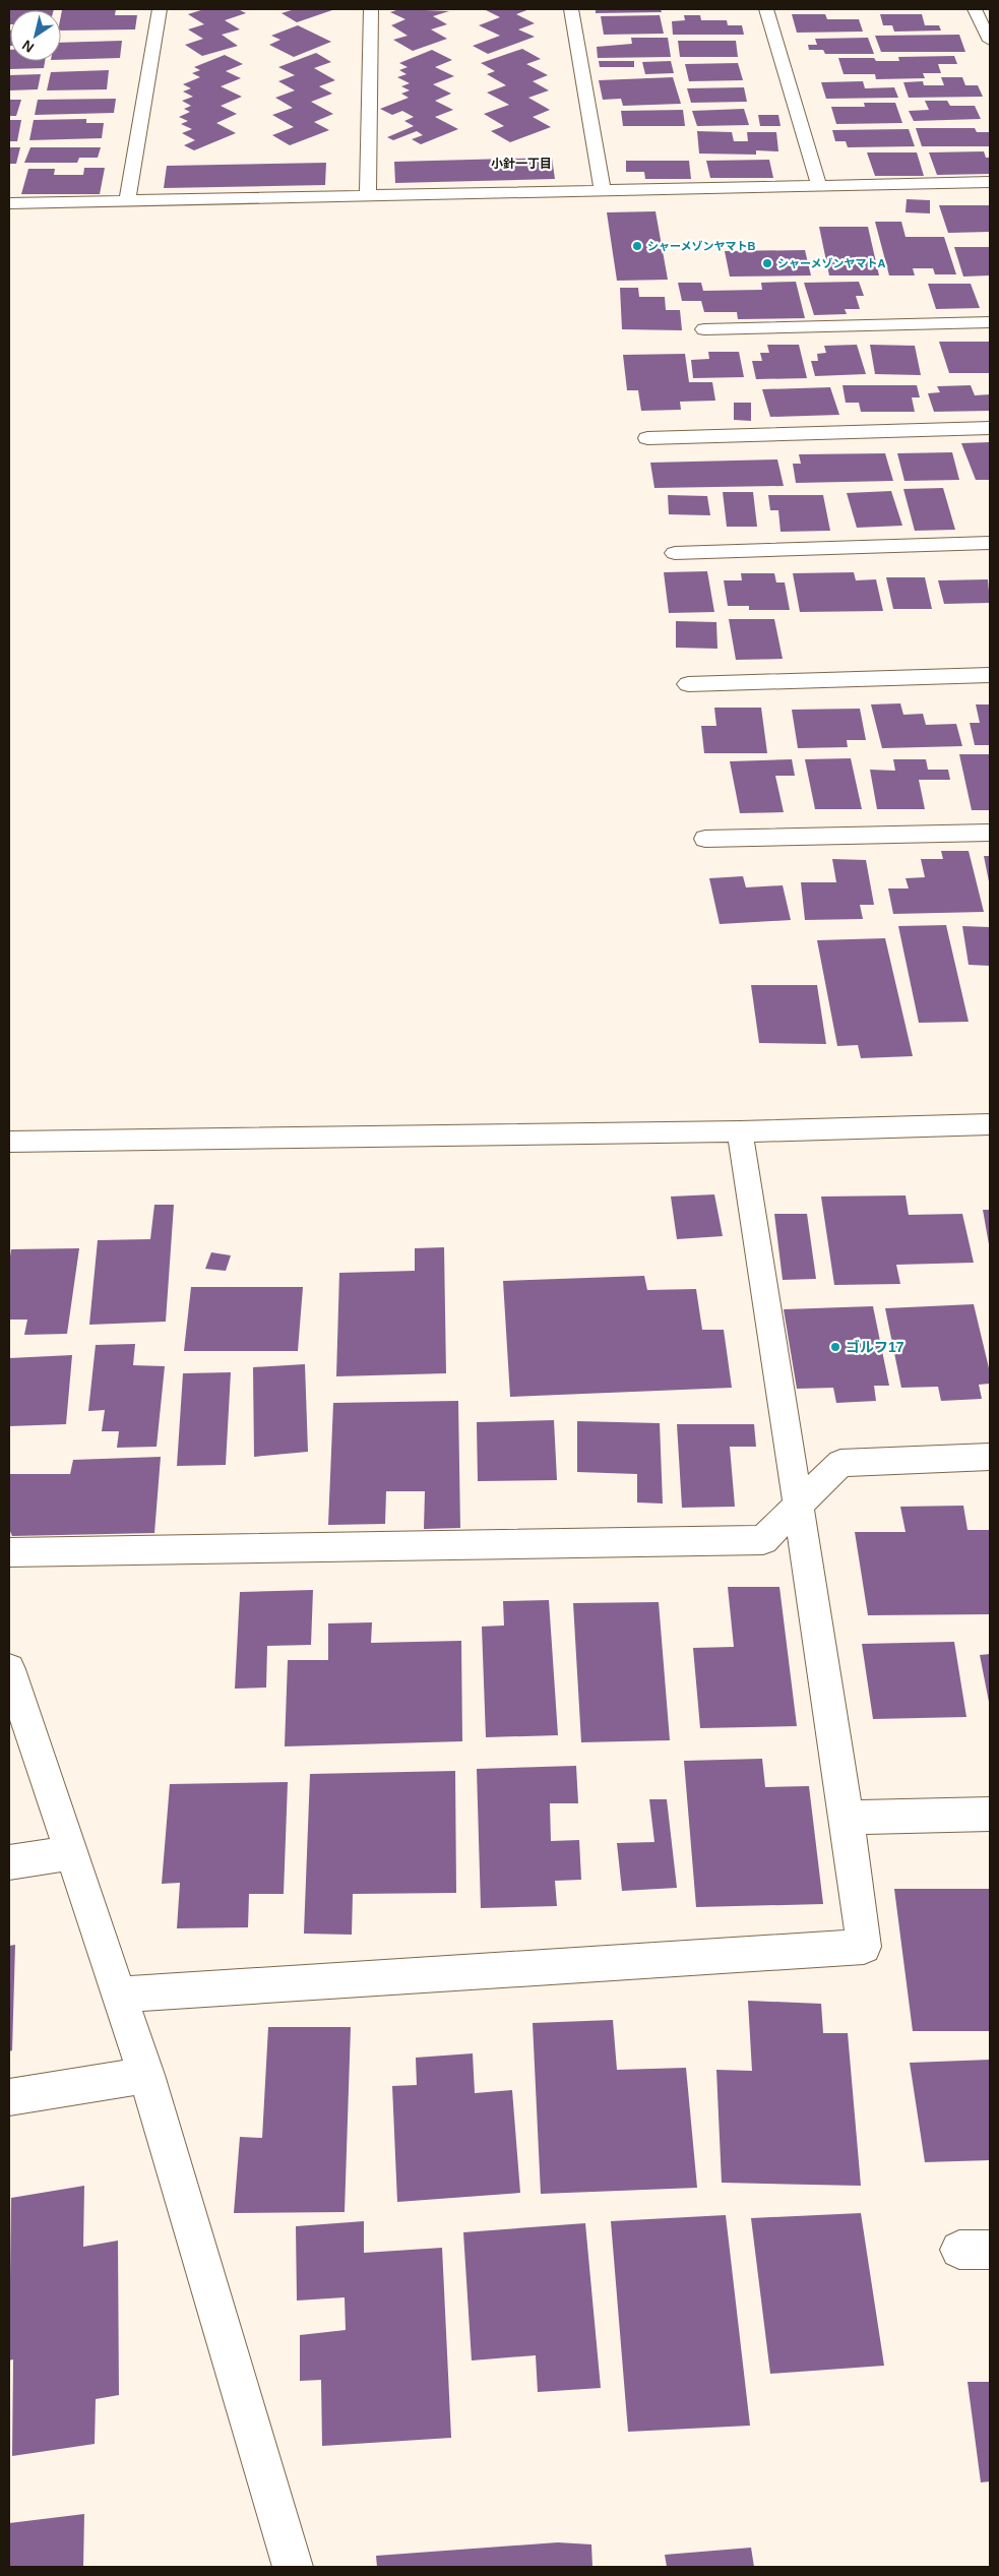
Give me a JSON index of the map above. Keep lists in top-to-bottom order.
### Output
{
  "districts": ["小針一丁目"],
  "places": ["シャーメゾンヤマトB", "シャーメゾンヤマトA", "ゴルフ17"],
  "north": "bottom left"
}
